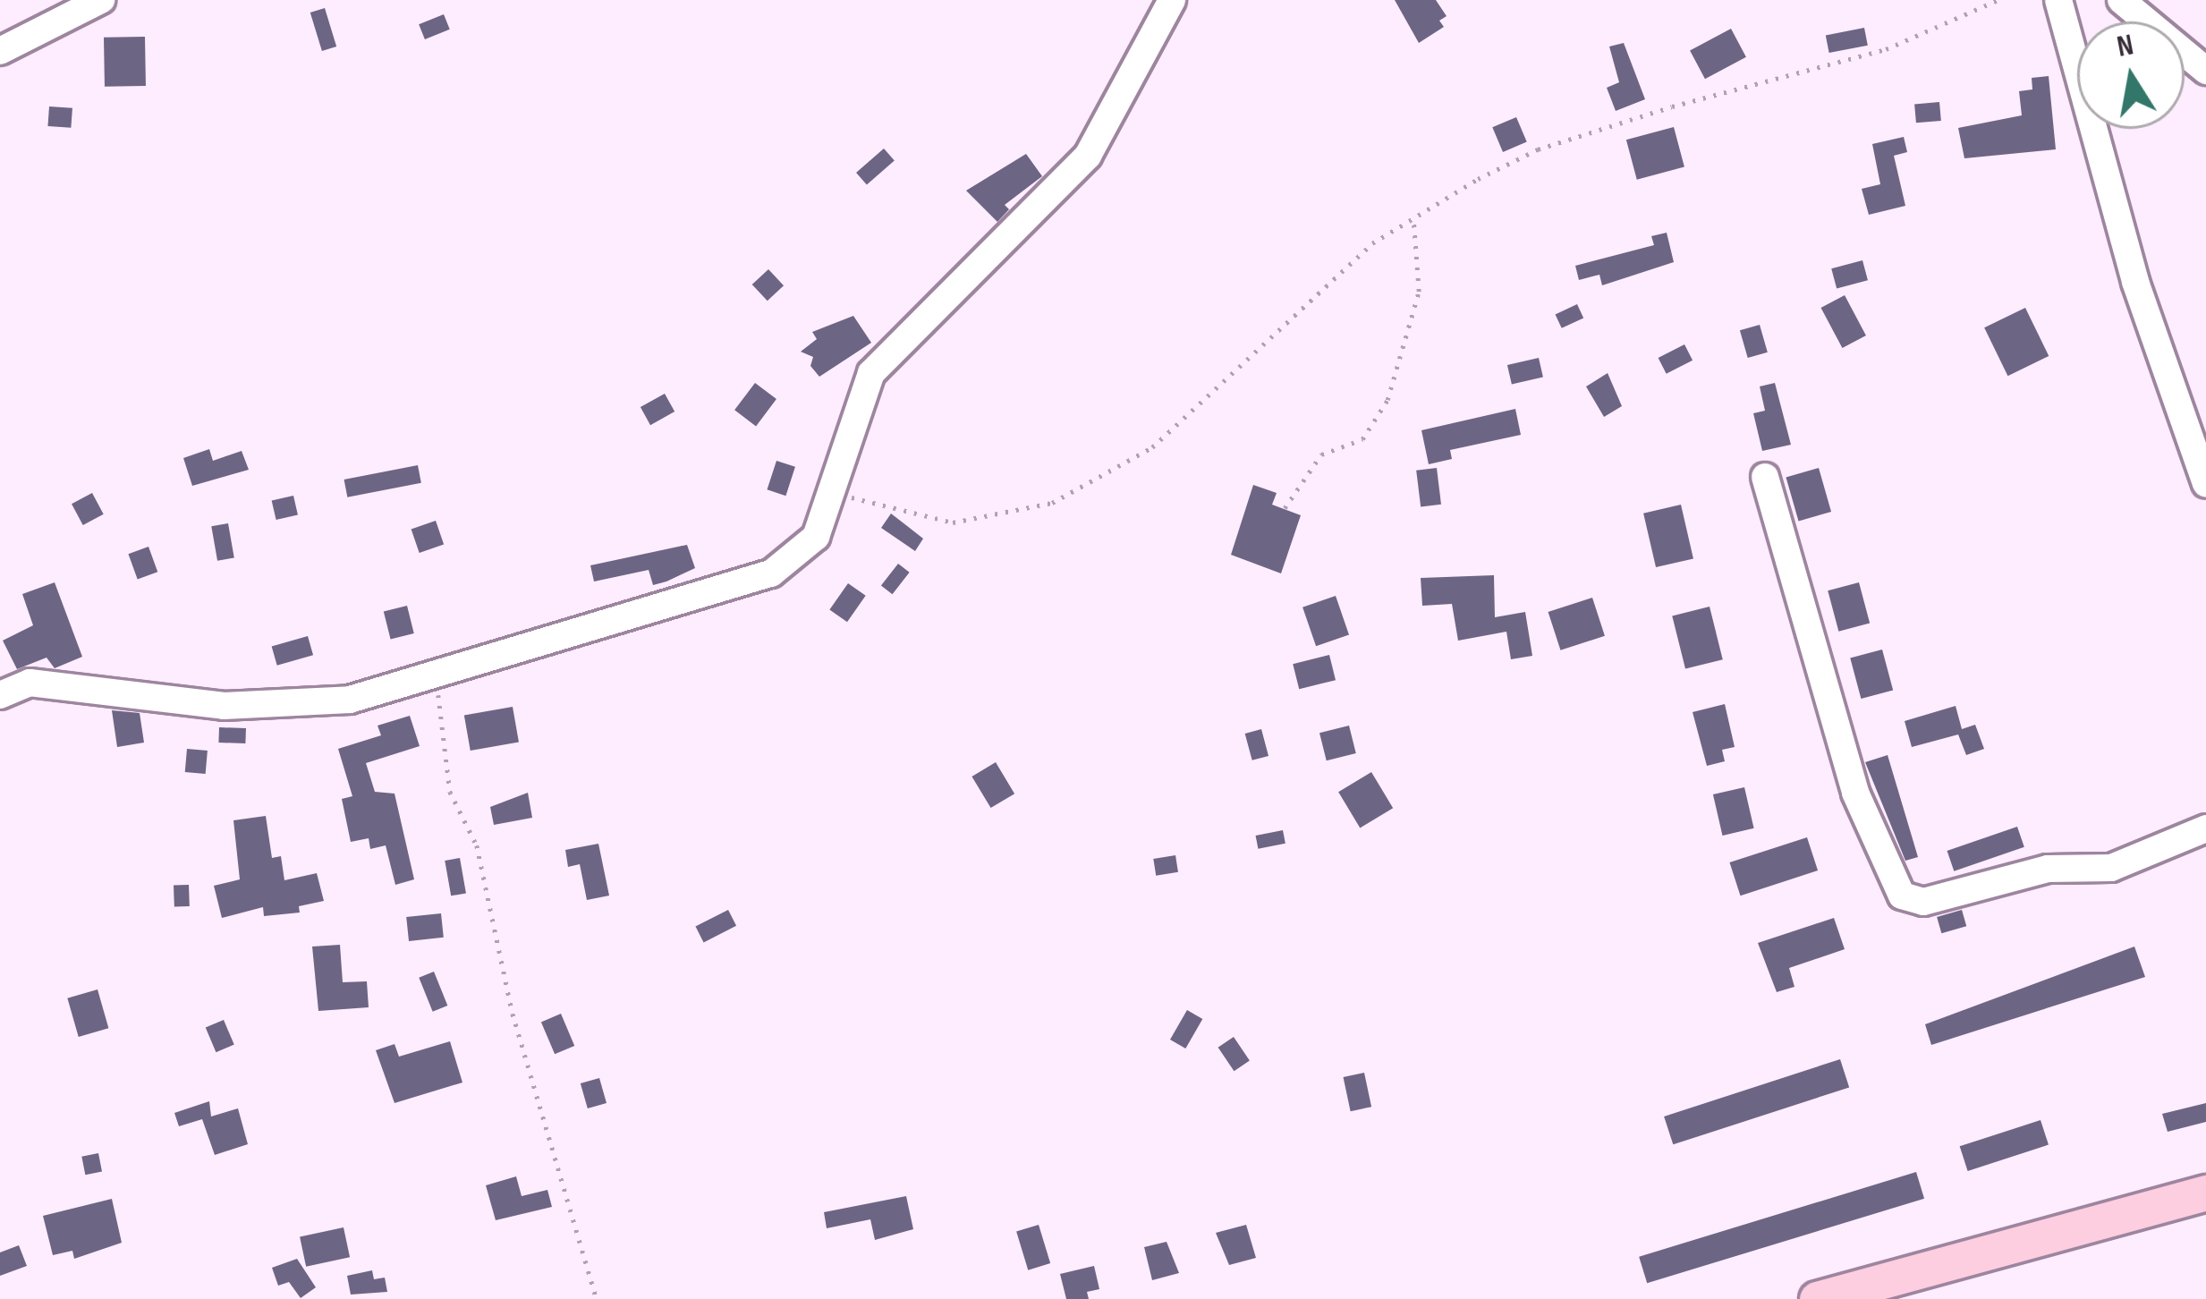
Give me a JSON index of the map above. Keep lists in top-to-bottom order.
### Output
{
  "north": "top"
}
